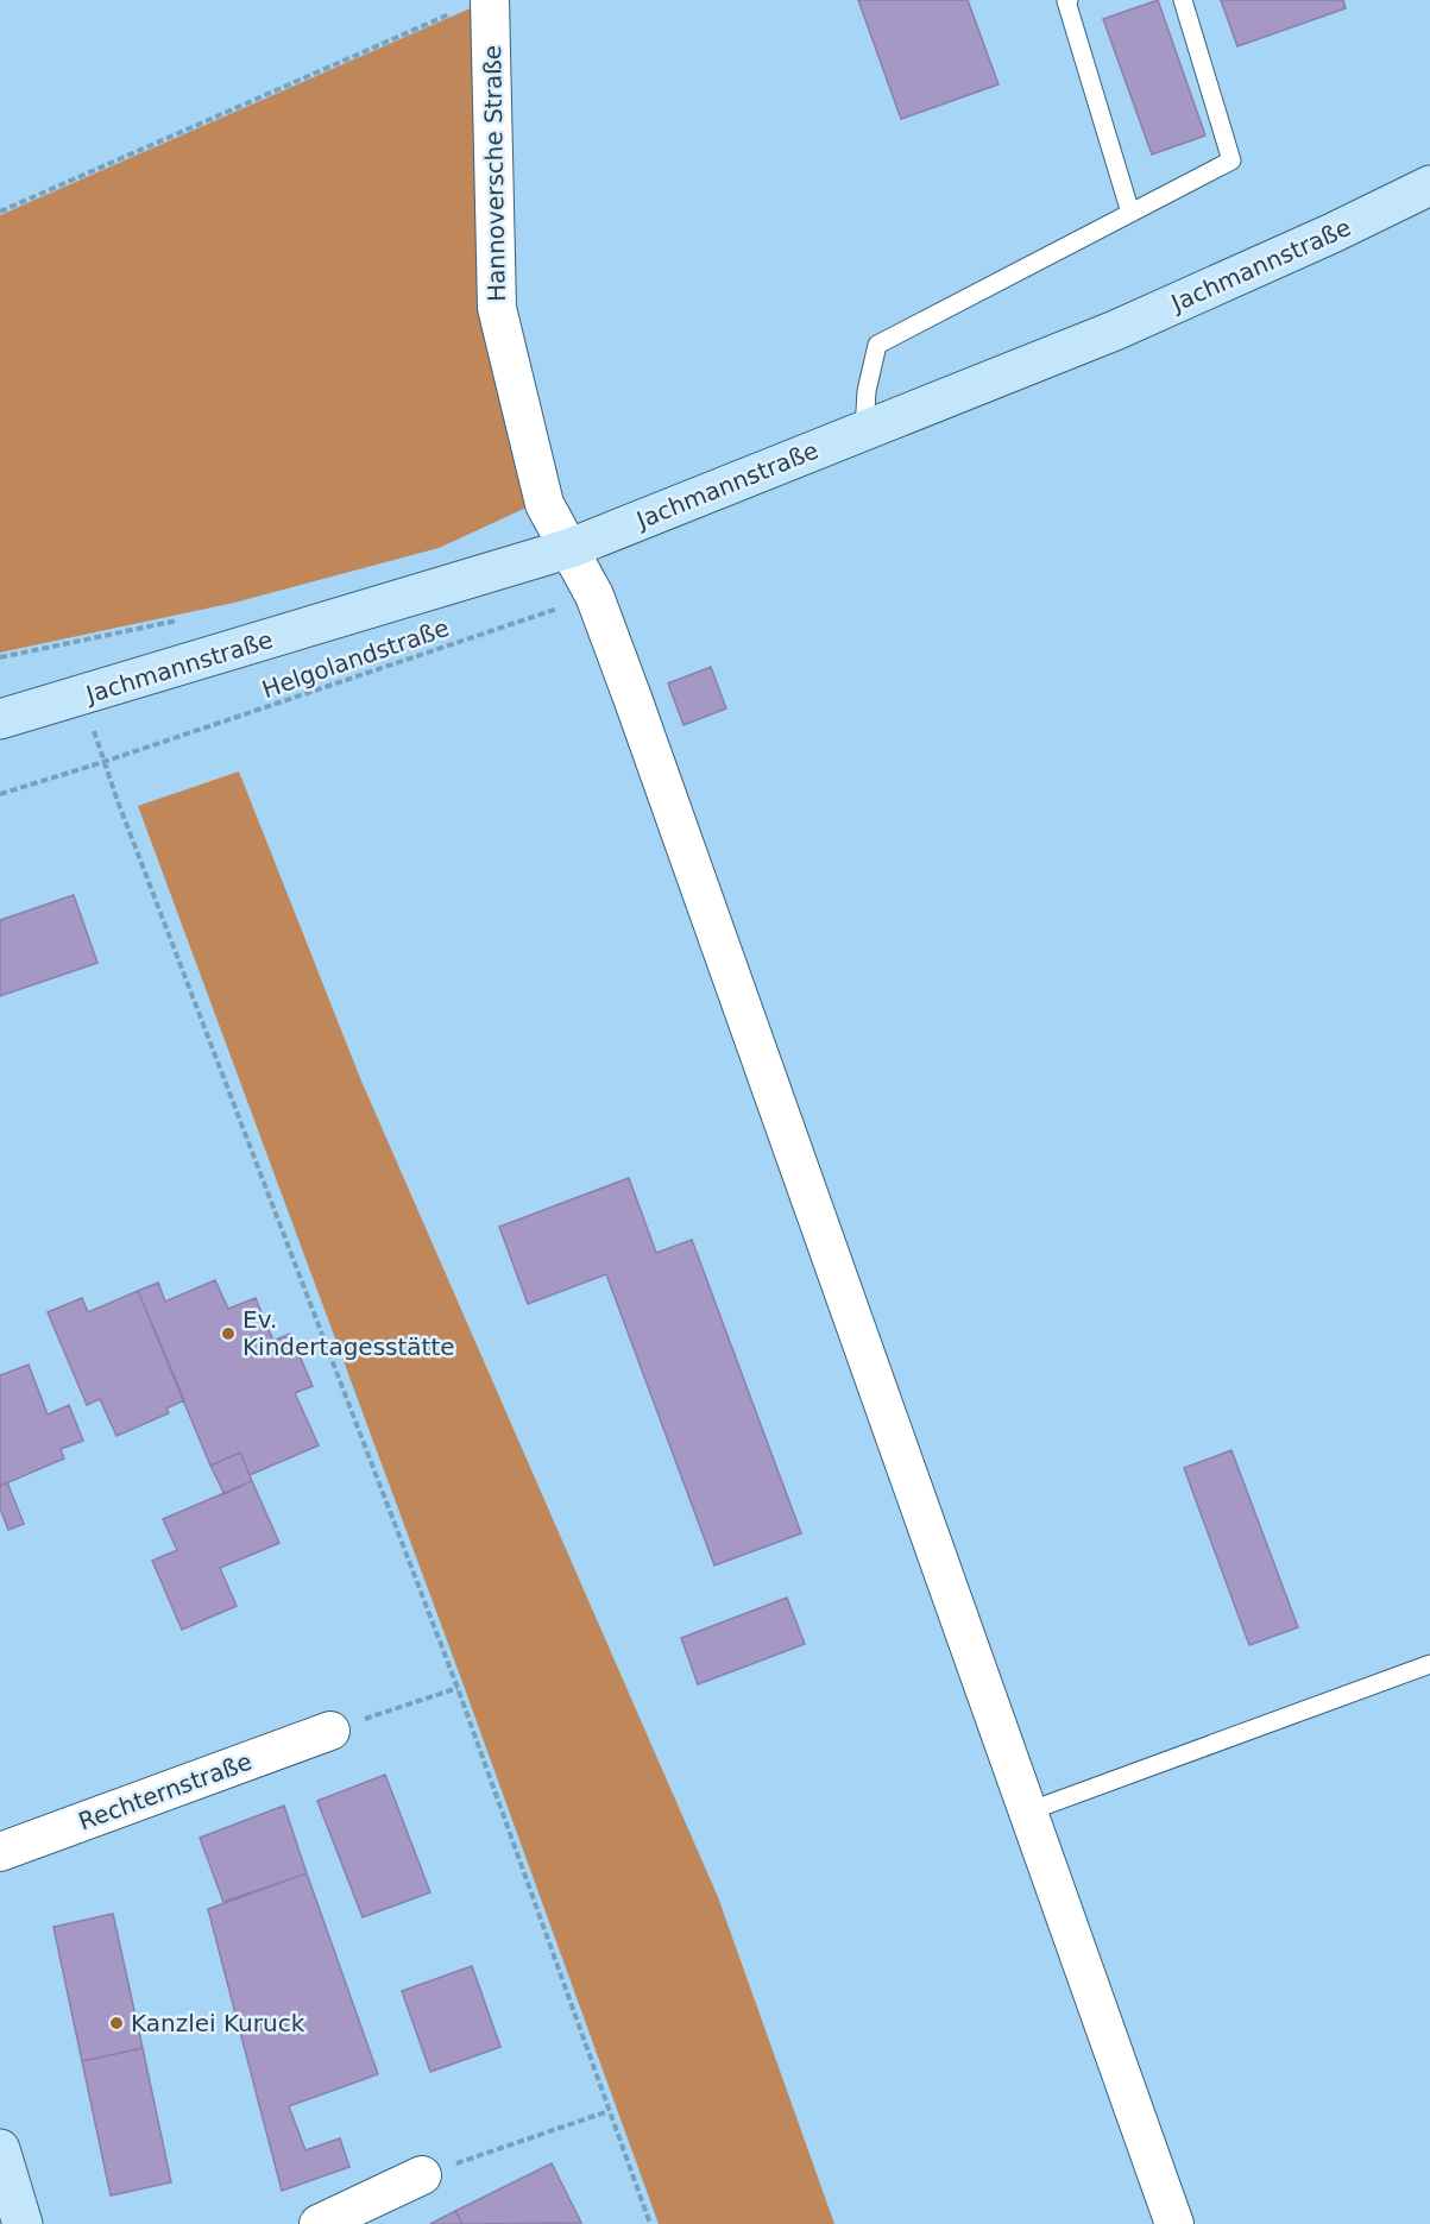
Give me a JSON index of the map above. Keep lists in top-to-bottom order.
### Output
{
  "streets": {
    "street": ["Hannoversche Straße", "Jachmannstraße", "Rechternstraße"],
    "path": ["Helgolandstraße"]
  },
  "crossings": [
    ["Hannoversche Straße", "Jachmannstraße"],
    ["Hannoversche Straße", "Helgolandstraße"]
  ],
  "places": ["Ev. Kindertagesstätte", "Kanzlei Kuruck"]
}
